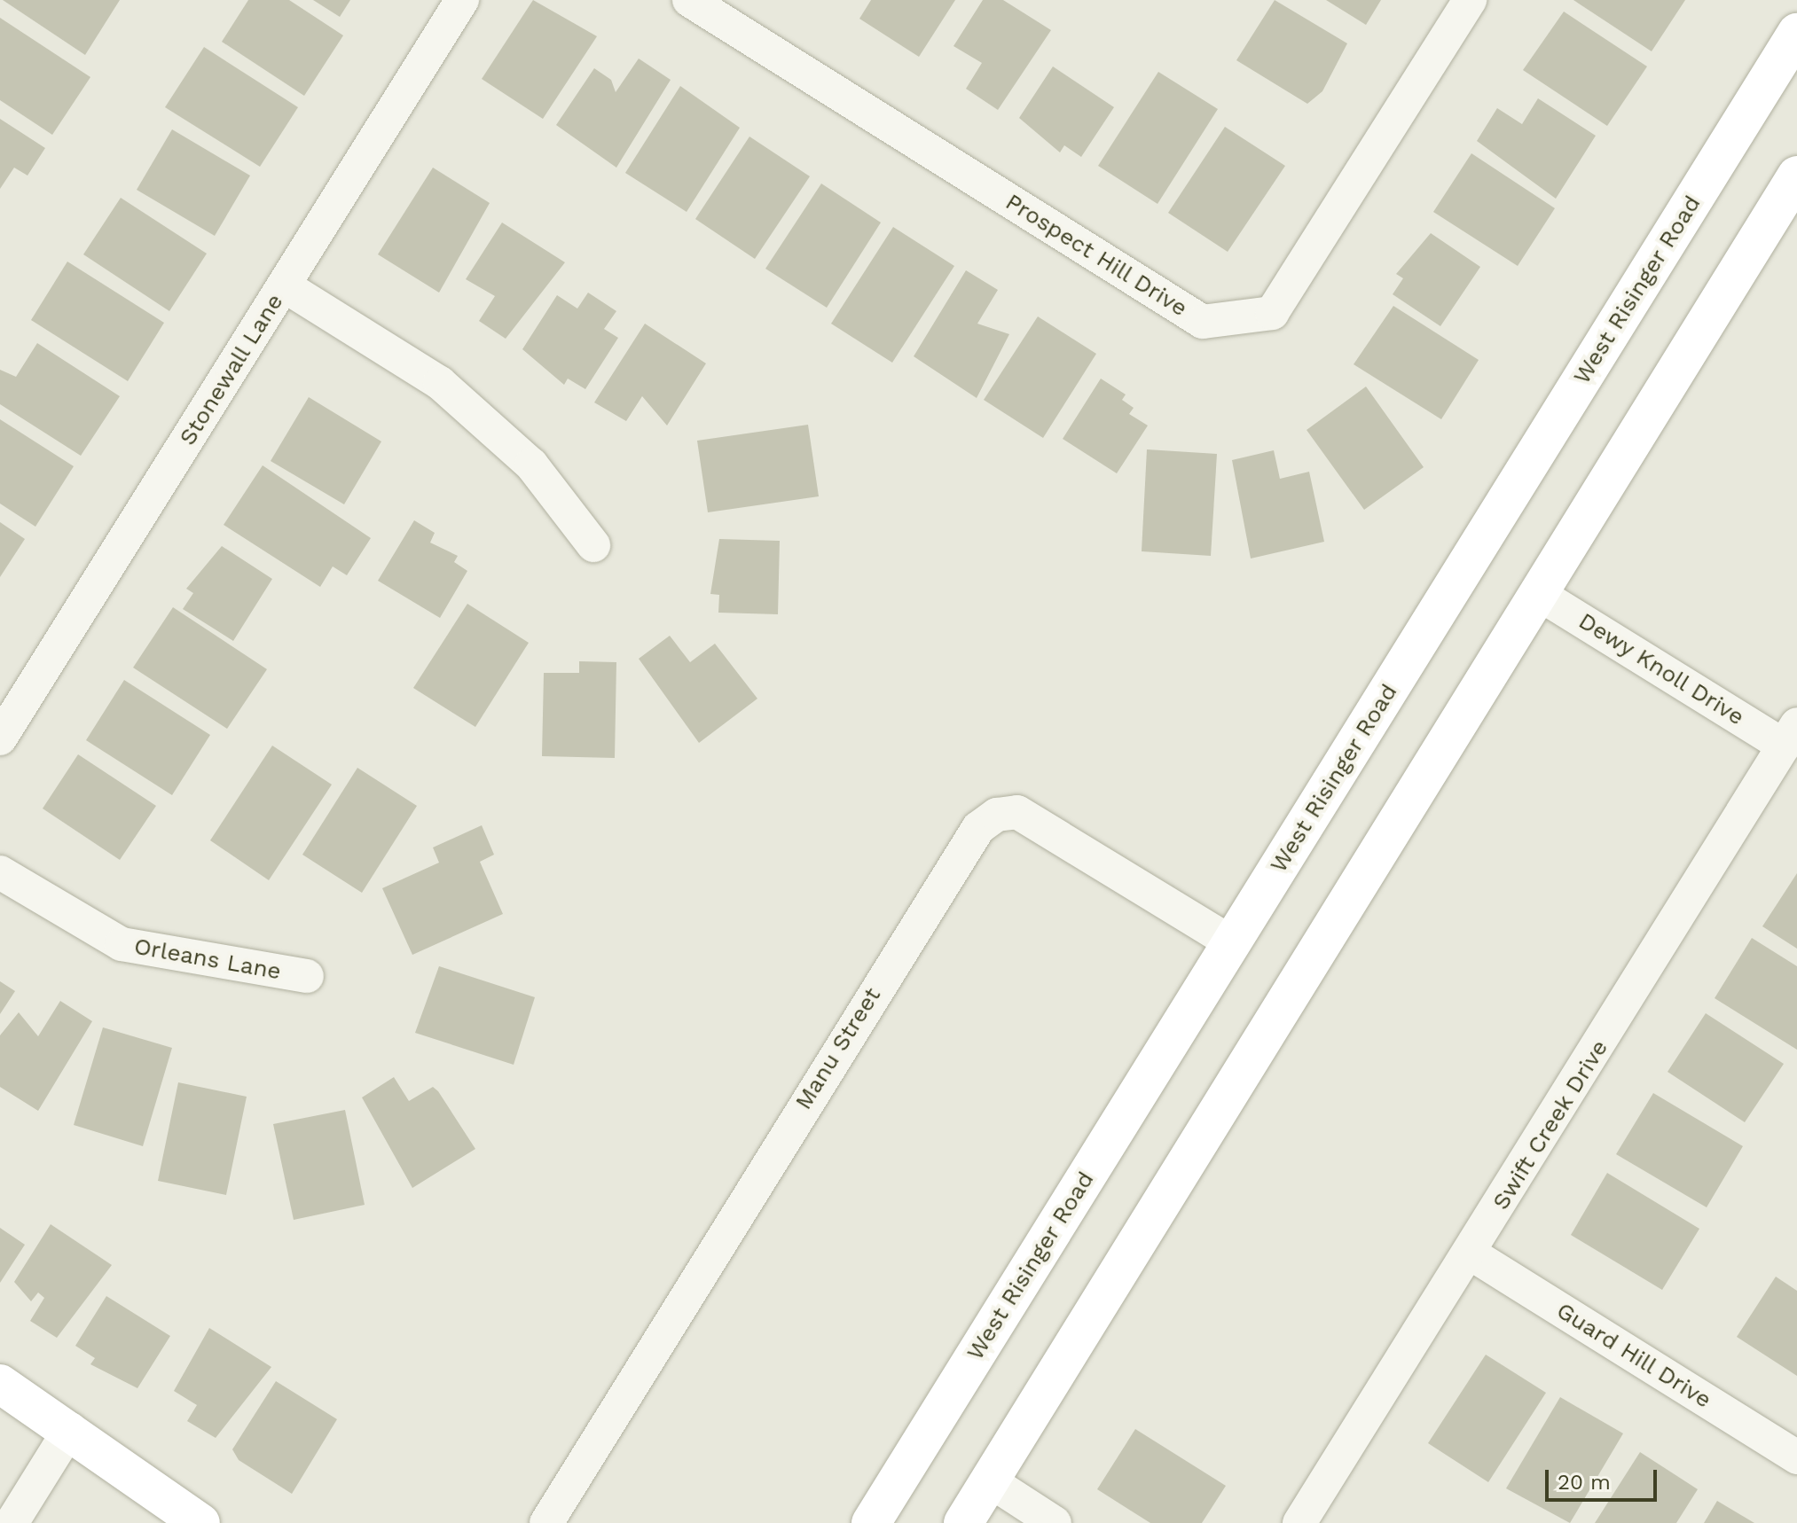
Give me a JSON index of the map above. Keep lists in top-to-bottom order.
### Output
{
  "streets": {
    "main road": ["West Risinger Road"],
    "street": [
      "Prospect Hill Drive",
      "Stonewall Lane",
      "Dewy Knoll Drive",
      "Orleans Lane",
      "Manu Street",
      "Swift Creek Drive",
      "Guard Hill Drive"
    ]
  },
  "crossings": [
    ["West Risinger Road", "Manu Street"],
    ["Dewy Knoll Drive", "Swift Creek Drive"],
    ["Swift Creek Drive", "Guard Hill Drive"]
  ],
  "scale_bar": "20 m"
}
